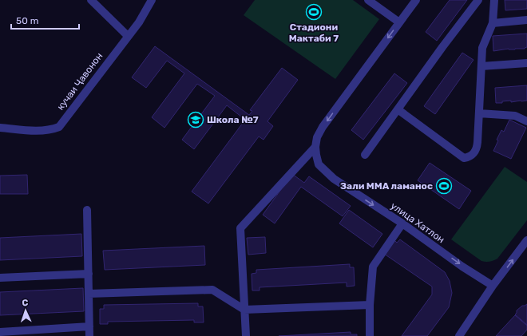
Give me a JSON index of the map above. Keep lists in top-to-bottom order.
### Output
{
  "streets": {
    "street": ["кучаи Ҷавонон", "улица Хатлон"]
  },
  "places": {
    "sports": ["Стадиони Мактаби 7", "Зали MMA ламанос"],
    "school or university": ["Школа №7"]
  },
  "scale_bar": "50 m",
  "north": "top"
}
